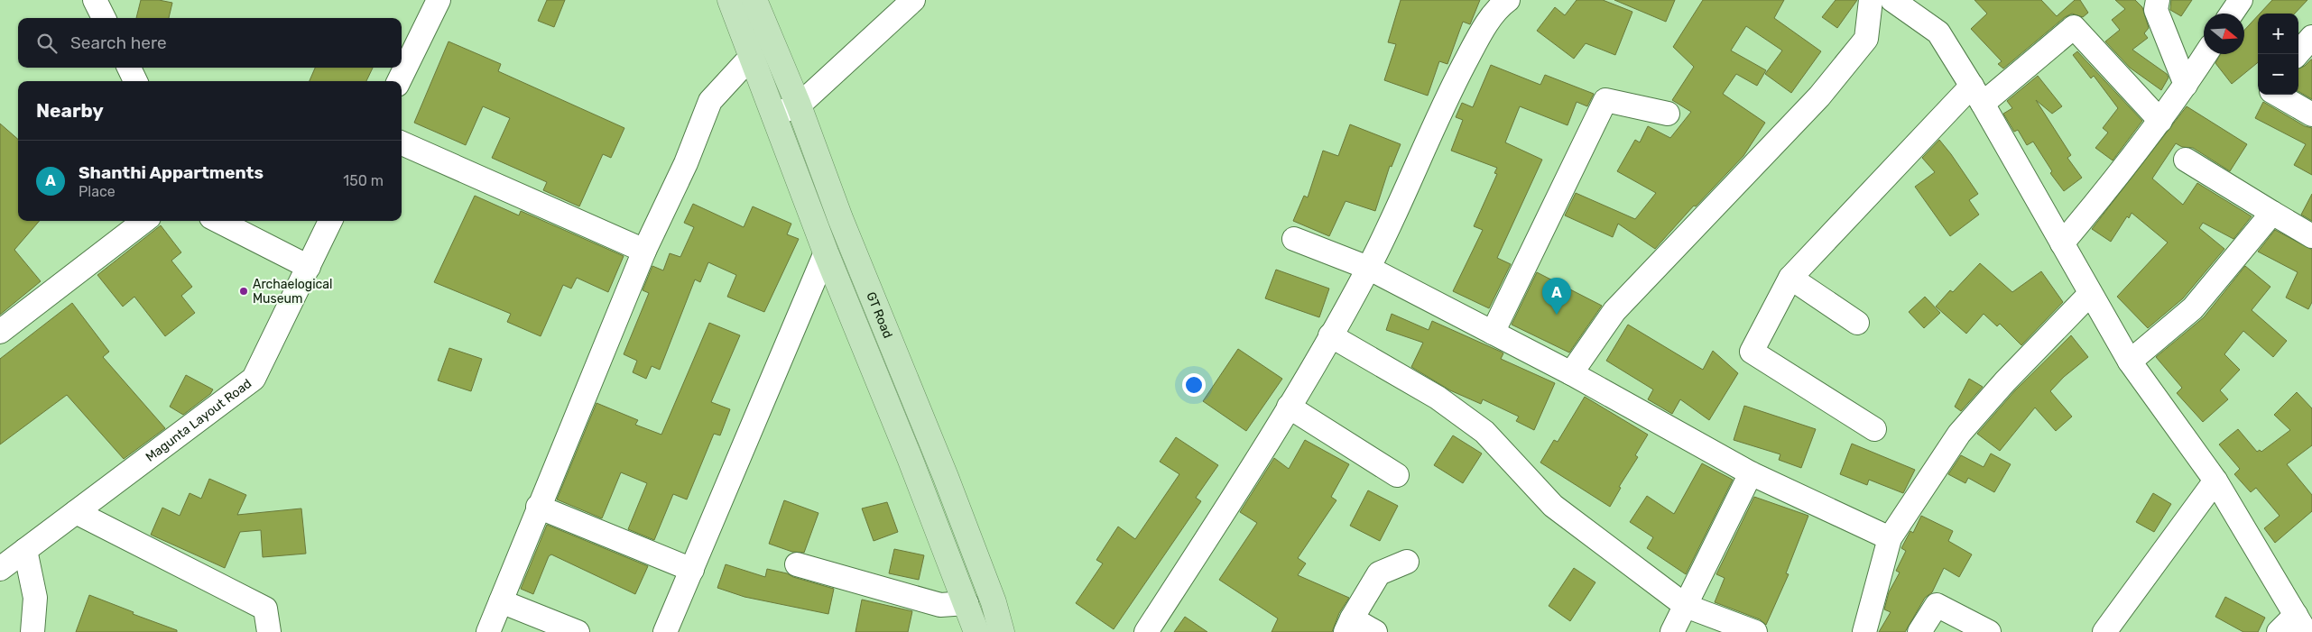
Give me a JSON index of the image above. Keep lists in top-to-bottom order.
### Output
{
  "streets": {
    "main road": ["GT Road"],
    "street": ["Magunta Layout Road"]
  },
  "places": ["Archaelogical Museum"],
  "north": "right",
  "page": {
    "map_buttons": ["+", "−"],
    "search": "Search here",
    "heading": "Nearby",
    "list": [
      {
        "mark": "A",
        "name": "Shanthi Appartments",
        "note": "Place",
        "value": "150 m"
      }
    ],
    "pins": "A"
  }
}
